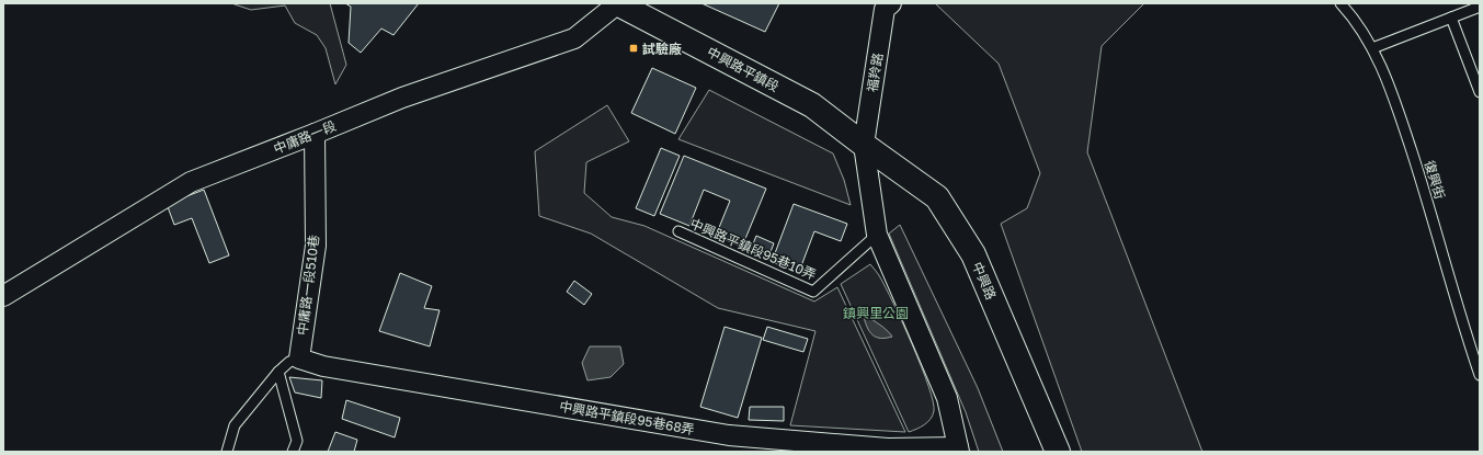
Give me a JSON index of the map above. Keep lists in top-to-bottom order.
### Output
{
  "streets": {
    "street": [
      "中興路平鎮段",
      "福羚路",
      "中庸路一段",
      "中興路",
      "中庸路一段510巷",
      "中興路平鎮段95巷68弄"
    ],
    "lane": ["復興街", "中興路平鎮段95巷10弄"]
  },
  "crossings": [
    ["中興路平鎮段", "福羚路"],
    ["中興路平鎮段", "中庸路一段"],
    ["中興路平鎮段", "中興路"],
    ["福羚路", "中興路平鎮段95巷10弄"],
    ["福羚路", "中興路"],
    ["福羚路", "中興路平鎮段95巷68弄"],
    ["中庸路一段", "中庸路一段510巷"],
    ["中庸路一段510巷", "中興路平鎮段95巷68弄"]
  ],
  "parks": ["鎮興里公園"],
  "places": {
    "transit": ["試驗廠"]
  }
}
